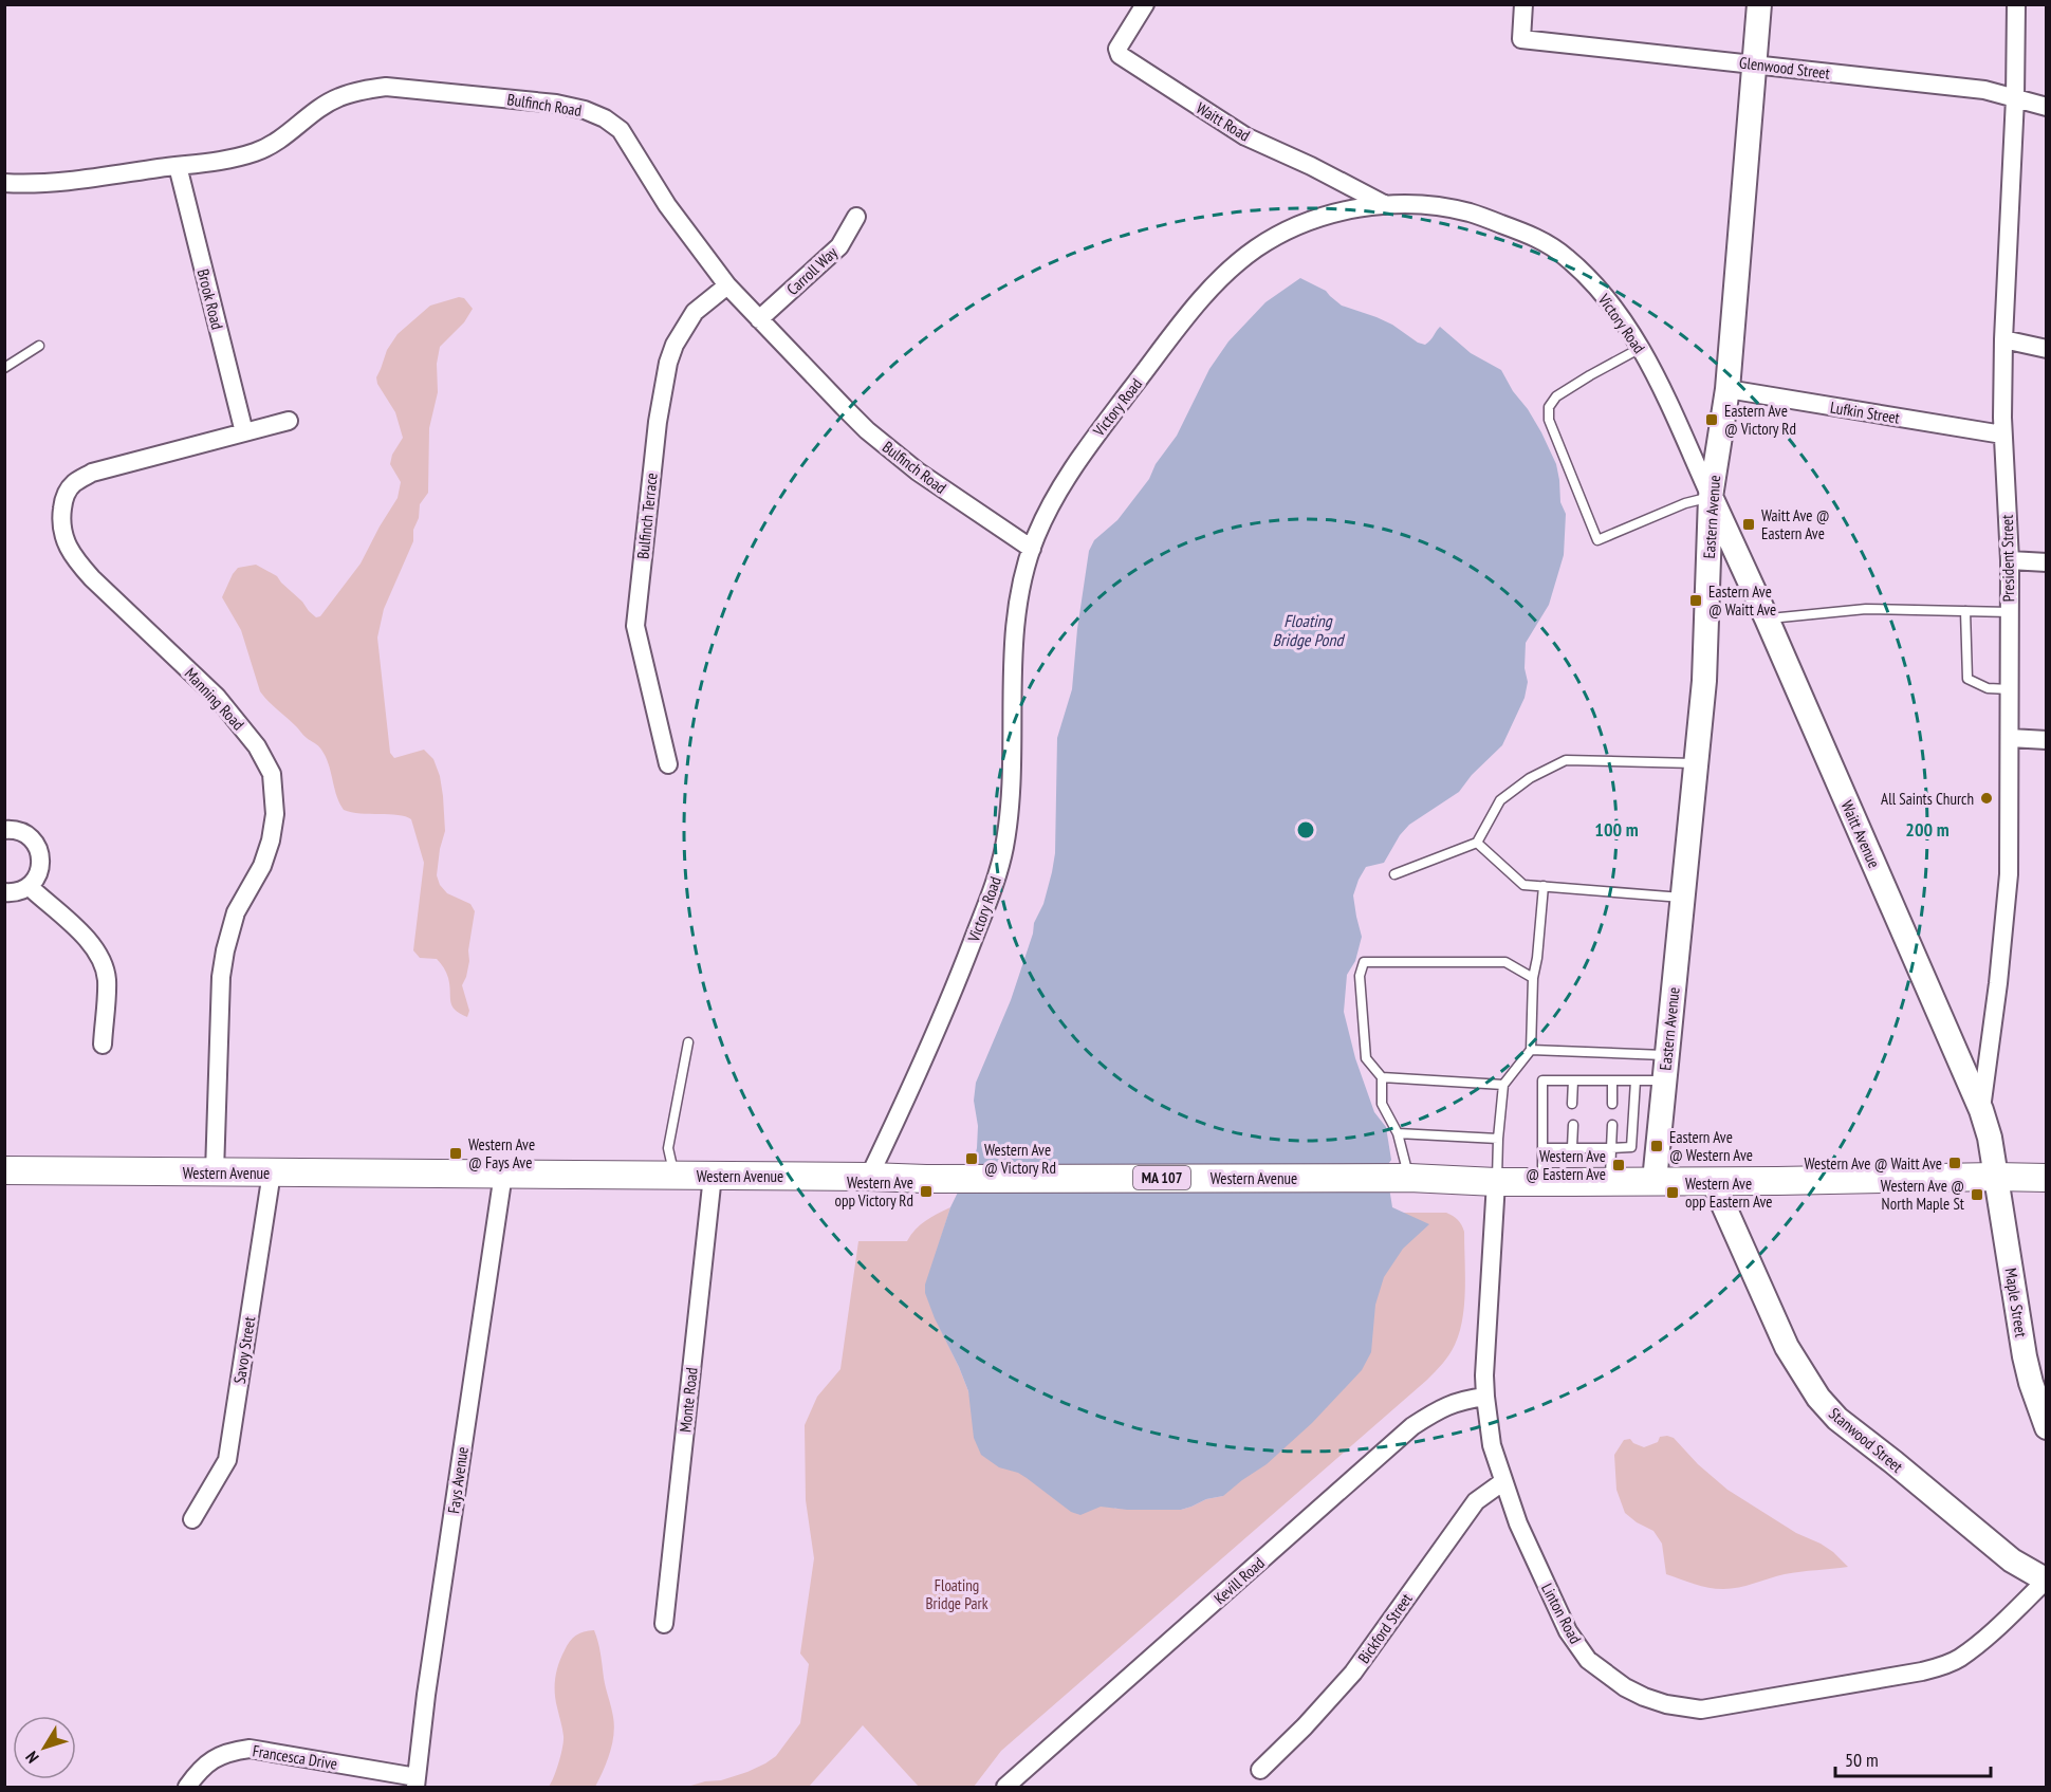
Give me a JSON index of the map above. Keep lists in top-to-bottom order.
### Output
{
  "streets": {
    "main road": [
      "Eastern Avenue",
      "Waitt Avenue",
      "Western Avenue",
      "MA 107",
      "Maple Street",
      "Stanwood Street"
    ],
    "street": [
      "Glenwood Street",
      "Bulfinch Road",
      "Waitt Road",
      "Carroll Way",
      "Brook Road",
      "Victory Road",
      "Lufkin Street",
      "Bulfinch Terrace",
      "President Street",
      "Manning Road",
      "Savoy Street",
      "Monte Road",
      "Fays Avenue",
      "Kevill Road",
      "Linton Road",
      "Bickford Street",
      "Francesca Drive"
    ]
  },
  "crossings": [
    ["Glenwood Street", "Eastern Avenue"],
    ["Glenwood Street", "President Street"],
    ["Bulfinch Road", "Carroll Way"],
    ["Bulfinch Road", "Brook Road"],
    ["Bulfinch Road", "Victory Road"],
    ["Bulfinch Road", "Bulfinch Terrace"],
    ["Waitt Road", "Victory Road"],
    ["Brook Road", "Manning Road"],
    ["Victory Road", "Eastern Avenue"],
    ["Victory Road", "Waitt Avenue"],
    ["Victory Road", "Western Avenue"],
    ["Lufkin Street", "Eastern Avenue"],
    ["Lufkin Street", "President Street"],
    ["Eastern Avenue", "Waitt Avenue"],
    ["Eastern Avenue", "Western Avenue"],
    ["President Street", "Waitt Avenue"],
    ["Manning Road", "Western Avenue"],
    ["Waitt Avenue", "Western Avenue"],
    ["Waitt Avenue", "Maple Street"],
    ["Western Avenue", "Maple Street"],
    ["Western Avenue", "Savoy Street"],
    ["Western Avenue", "Monte Road"],
    ["Western Avenue", "Stanwood Street"],
    ["Western Avenue", "Fays Avenue"],
    ["Western Avenue", "Linton Road"],
    ["Stanwood Street", "Linton Road"],
    ["Fays Avenue", "Francesca Drive"],
    ["Kevill Road", "Linton Road"],
    ["Linton Road", "Bickford Street"]
  ],
  "water": ["Floating Bridge Pond"],
  "parks": ["Floating Bridge Park"],
  "places": {
    "transit": [
      "Eastern Ave @ Victory Rd",
      "Waitt Ave @ Eastern Ave",
      "Eastern Ave @ Waitt Ave",
      "Eastern Ave @ Western Ave",
      "Western Ave @ Fays Ave",
      "Western Ave @ Victory Rd",
      "Western Ave @ Waitt Ave",
      "Western Ave @ Eastern Ave",
      "Western Ave opp Victory Rd",
      "Western Ave opp Eastern Ave",
      "Western Ave @ North Maple St"
    ],
    "other": ["All Saints Church"]
  },
  "scale_bar": "50 m",
  "north": "bottom left",
  "rings": ["100 m", "200 m"]
}
